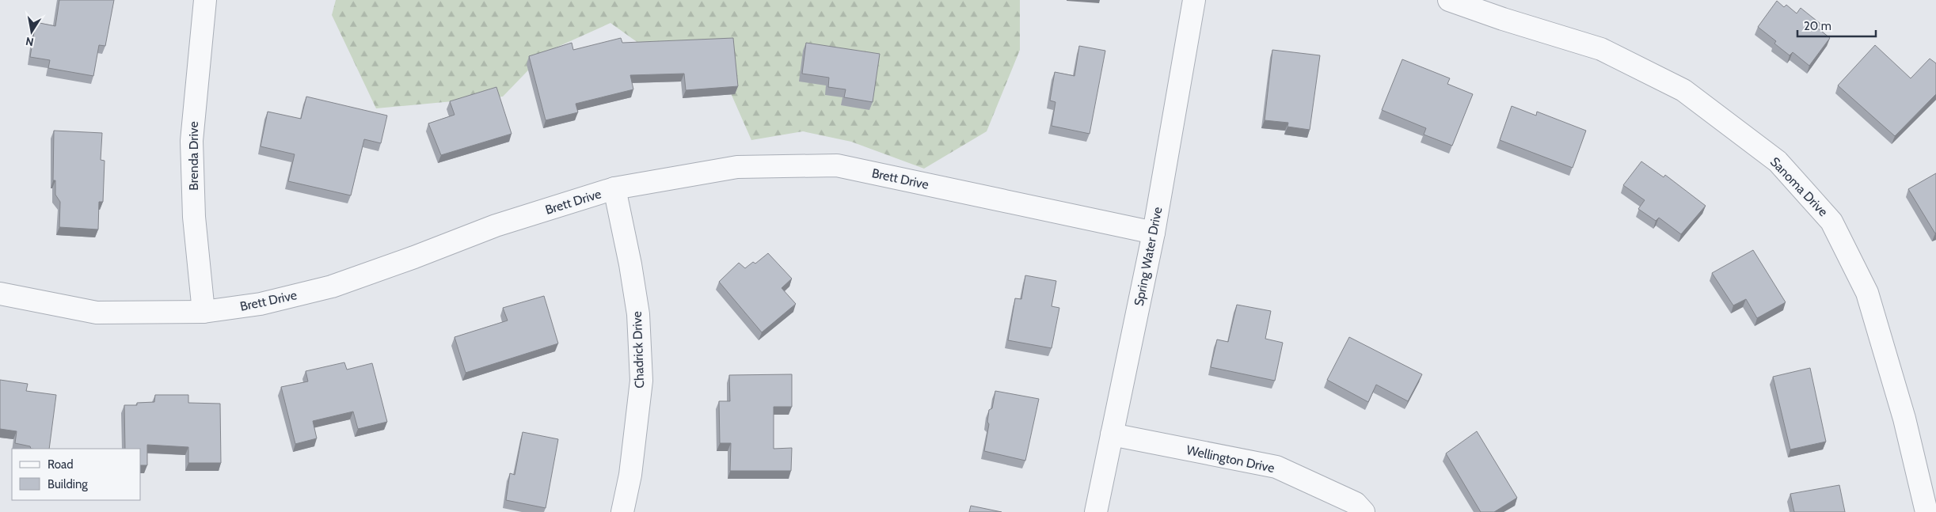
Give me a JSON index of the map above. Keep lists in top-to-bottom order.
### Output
{
  "streets": {
    "street": [
      "Brenda Drive",
      "Brett Drive",
      "Sanoma Drive",
      "Spring Water Drive",
      "Chadrick Drive",
      "Wellington Drive"
    ]
  },
  "crossings": [
    ["Brenda Drive", "Brett Drive"],
    ["Brett Drive", "Spring Water Drive"],
    ["Brett Drive", "Chadrick Drive"],
    ["Spring Water Drive", "Wellington Drive"]
  ],
  "legend": ["Road", "Building"],
  "scale_bar": "20 m",
  "north": "bottom"
}
